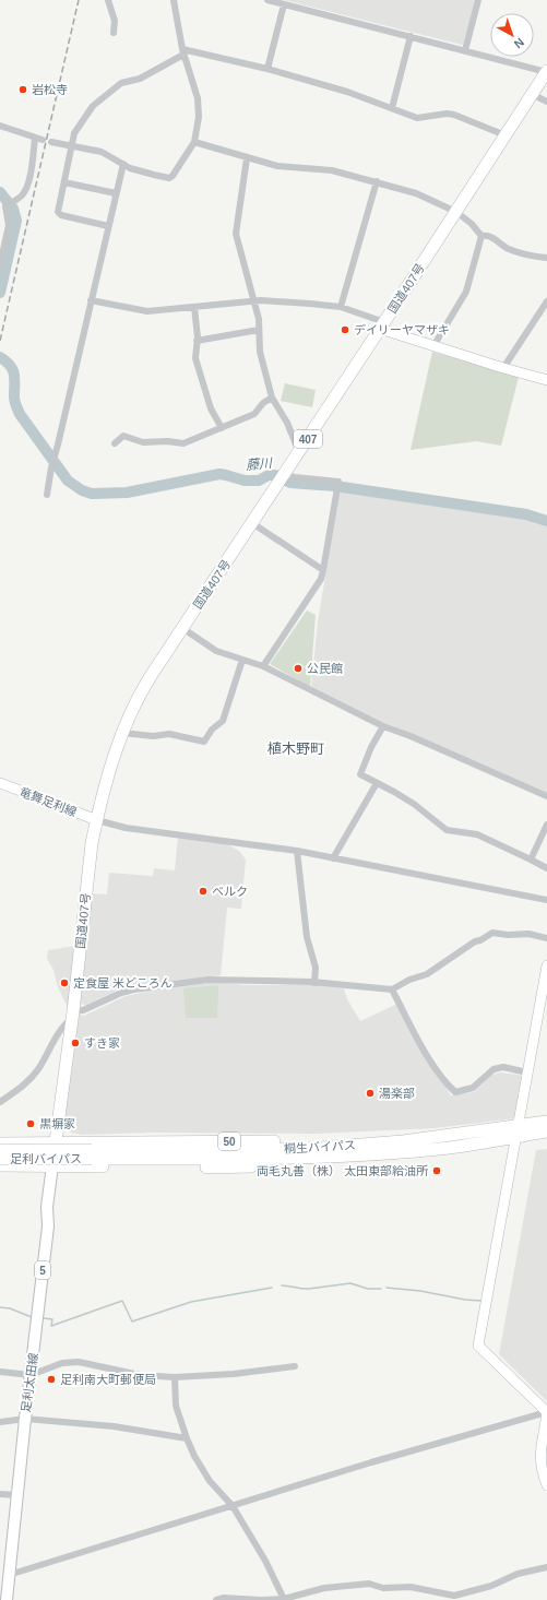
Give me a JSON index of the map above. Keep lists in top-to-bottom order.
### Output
{
  "streets": {
    "highway": [
      "国道407号",
      "407",
      "50",
      "桐生バイパス",
      "足利バイパス"
    ],
    "main road": ["5", "足利太田線"],
    "street": ["竜舞足利線"]
  },
  "crossings": [
    ["国道407号", "竜舞足利線"],
    ["国道407号", "50"],
    ["国道407号", "足利太田線"],
    ["50", "桐生バイパス"],
    ["50", "足利太田線"],
    ["桐生バイパス", "足利バイパス"]
  ],
  "districts": ["植木野町"],
  "water": ["藤川"],
  "places": [
    "岩松寺",
    "デイリーヤマザキ",
    "公民館",
    "ベルク",
    "定食屋 米どころん",
    "すき家",
    "湯楽部",
    "黒塀家",
    "両毛丸善（株） 太田東部給油所",
    "足利南大町郵便局"
  ],
  "north": "bottom right"
}
